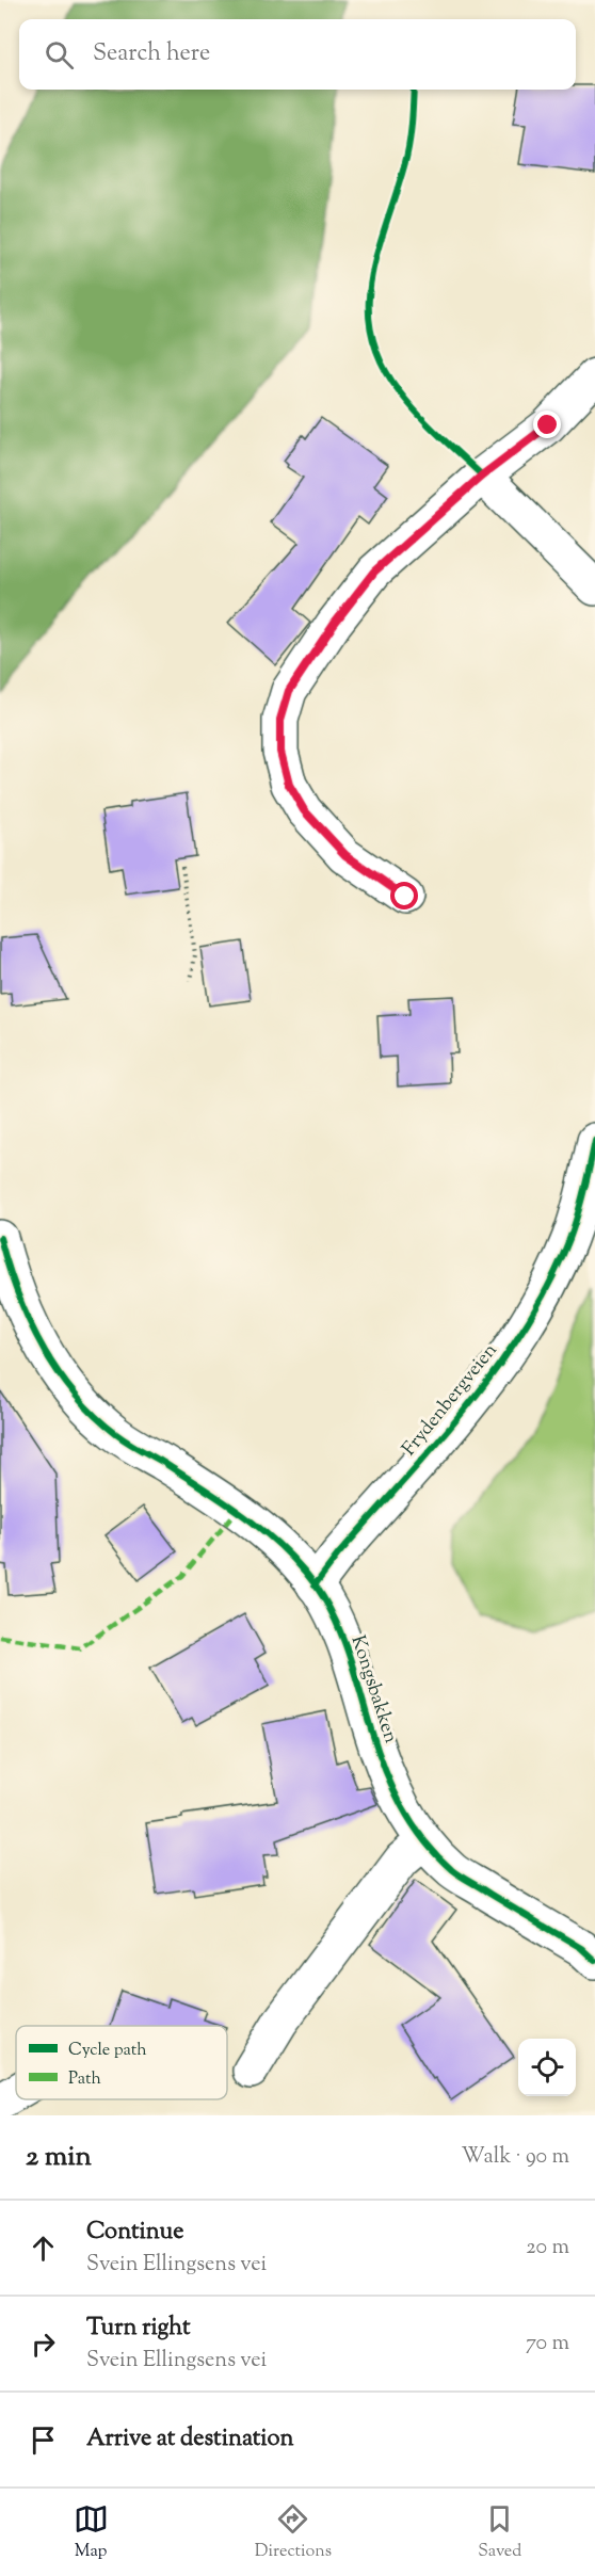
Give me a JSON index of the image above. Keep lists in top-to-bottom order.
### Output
{
  "streets": {
    "street": ["Frydenbergveien", "Kongsbakken"]
  },
  "crossings": [
    ["Frydenbergveien", "Kongsbakken"]
  ],
  "legend": ["Cycle path", "Path"],
  "page": {
    "search": "Search here",
    "heading": ["2 min", "Walk · 90 m"],
    "list": [
      ["Continue", "Svein Ellingsens vei", "20 m"],
      ["Turn right", "Svein Ellingsens vei", "70 m"],
      "Arrive at destination"
    ],
    "nav": ["Map", "Directions", "Saved"]
  }
}
